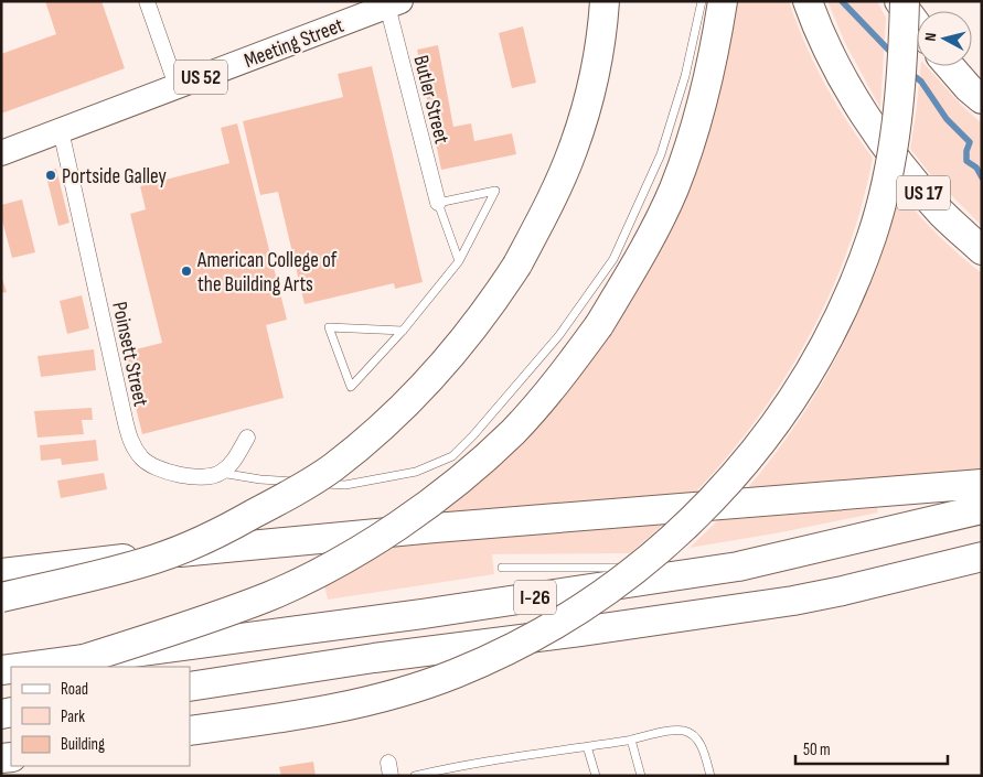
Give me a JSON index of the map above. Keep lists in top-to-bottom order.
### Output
{
  "streets": {
    "highway": ["US 17", "I-26"],
    "main road": ["Meeting Street", "US 52"],
    "street": ["Butler Street", "Poinsett Street"]
  },
  "crossings": [
    ["Meeting Street", "Butler Street"],
    ["Meeting Street", "Poinsett Street"]
  ],
  "places": ["Portside Galley", "American College of the Building Arts"],
  "legend": ["Road", "Park", "Building"],
  "scale_bar": "50 m",
  "north": "left"
}
